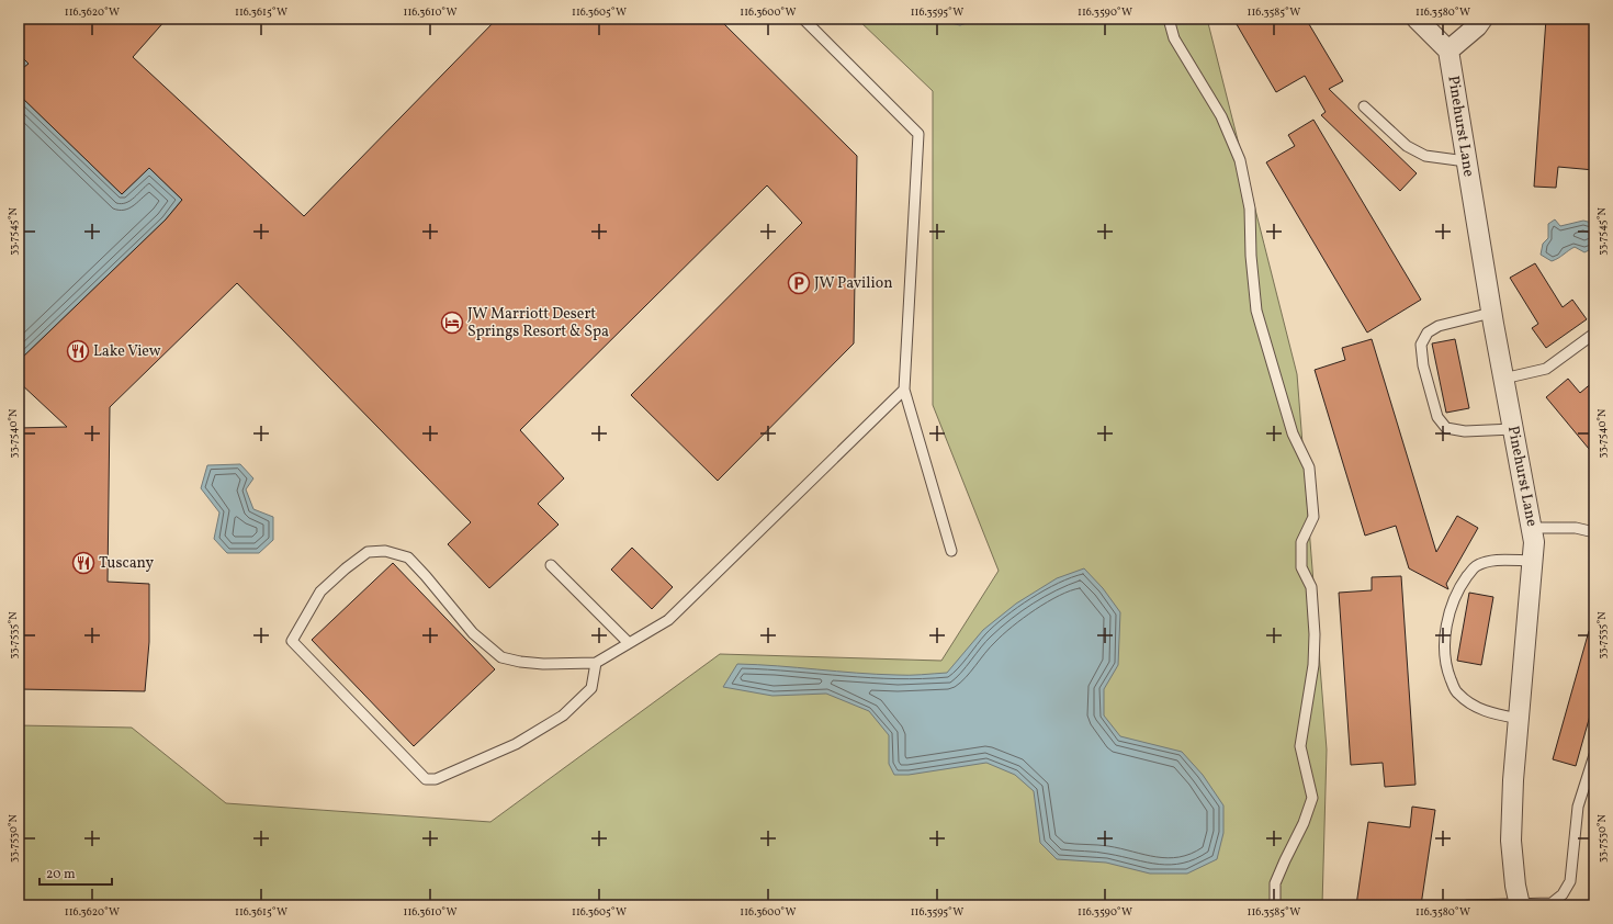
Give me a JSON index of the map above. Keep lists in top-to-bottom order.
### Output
{
  "streets": {
    "street": ["Pinehurst Lane"]
  },
  "places": {
    "parking": ["JW Pavilion"],
    "hotel": ["JW Marriott Desert Springs Resort & Spa"],
    "restaurant": ["Lake View", "Tuscany"]
  },
  "scale_bar": "20 m",
  "coordinates": [
    "116.3620°W",
    "116.3615°W",
    "116.3610°W",
    "116.3605°W",
    "116.3600°W",
    "116.3595°W",
    "116.3590°W",
    "116.3585°W",
    "116.3580°W",
    "33.7545°N",
    "33.7540°N",
    "33.7535°N",
    "33.7530°N"
  ]
}
